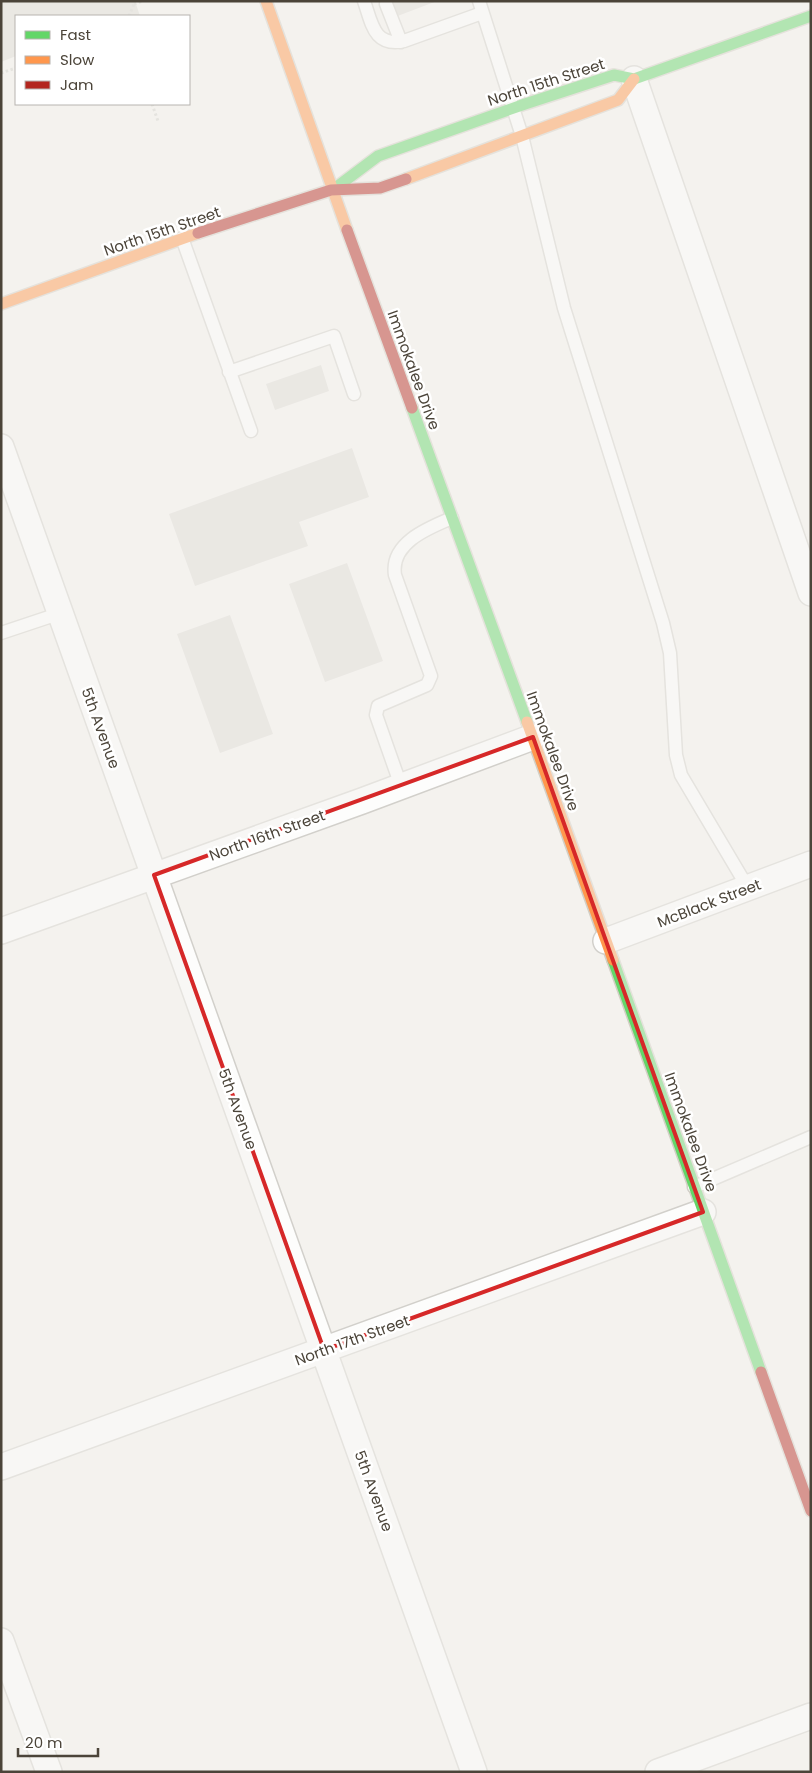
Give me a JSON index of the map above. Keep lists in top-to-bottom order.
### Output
{
  "streets": {
    "main road": ["North 15th Street", "Immokalee Drive"],
    "street": [
      "5th Avenue",
      "North 16th Street",
      "McBlack Street",
      "North 17th Street"
    ]
  },
  "crossings": [
    ["North 15th Street", "Immokalee Drive"],
    ["Immokalee Drive", "North 16th Street"],
    ["Immokalee Drive", "McBlack Street"],
    ["Immokalee Drive", "North 17th Street"],
    ["5th Avenue", "North 16th Street"],
    ["5th Avenue", "North 17th Street"]
  ],
  "legend": ["Fast", "Slow", "Jam"],
  "scale_bar": "20 m"
}
